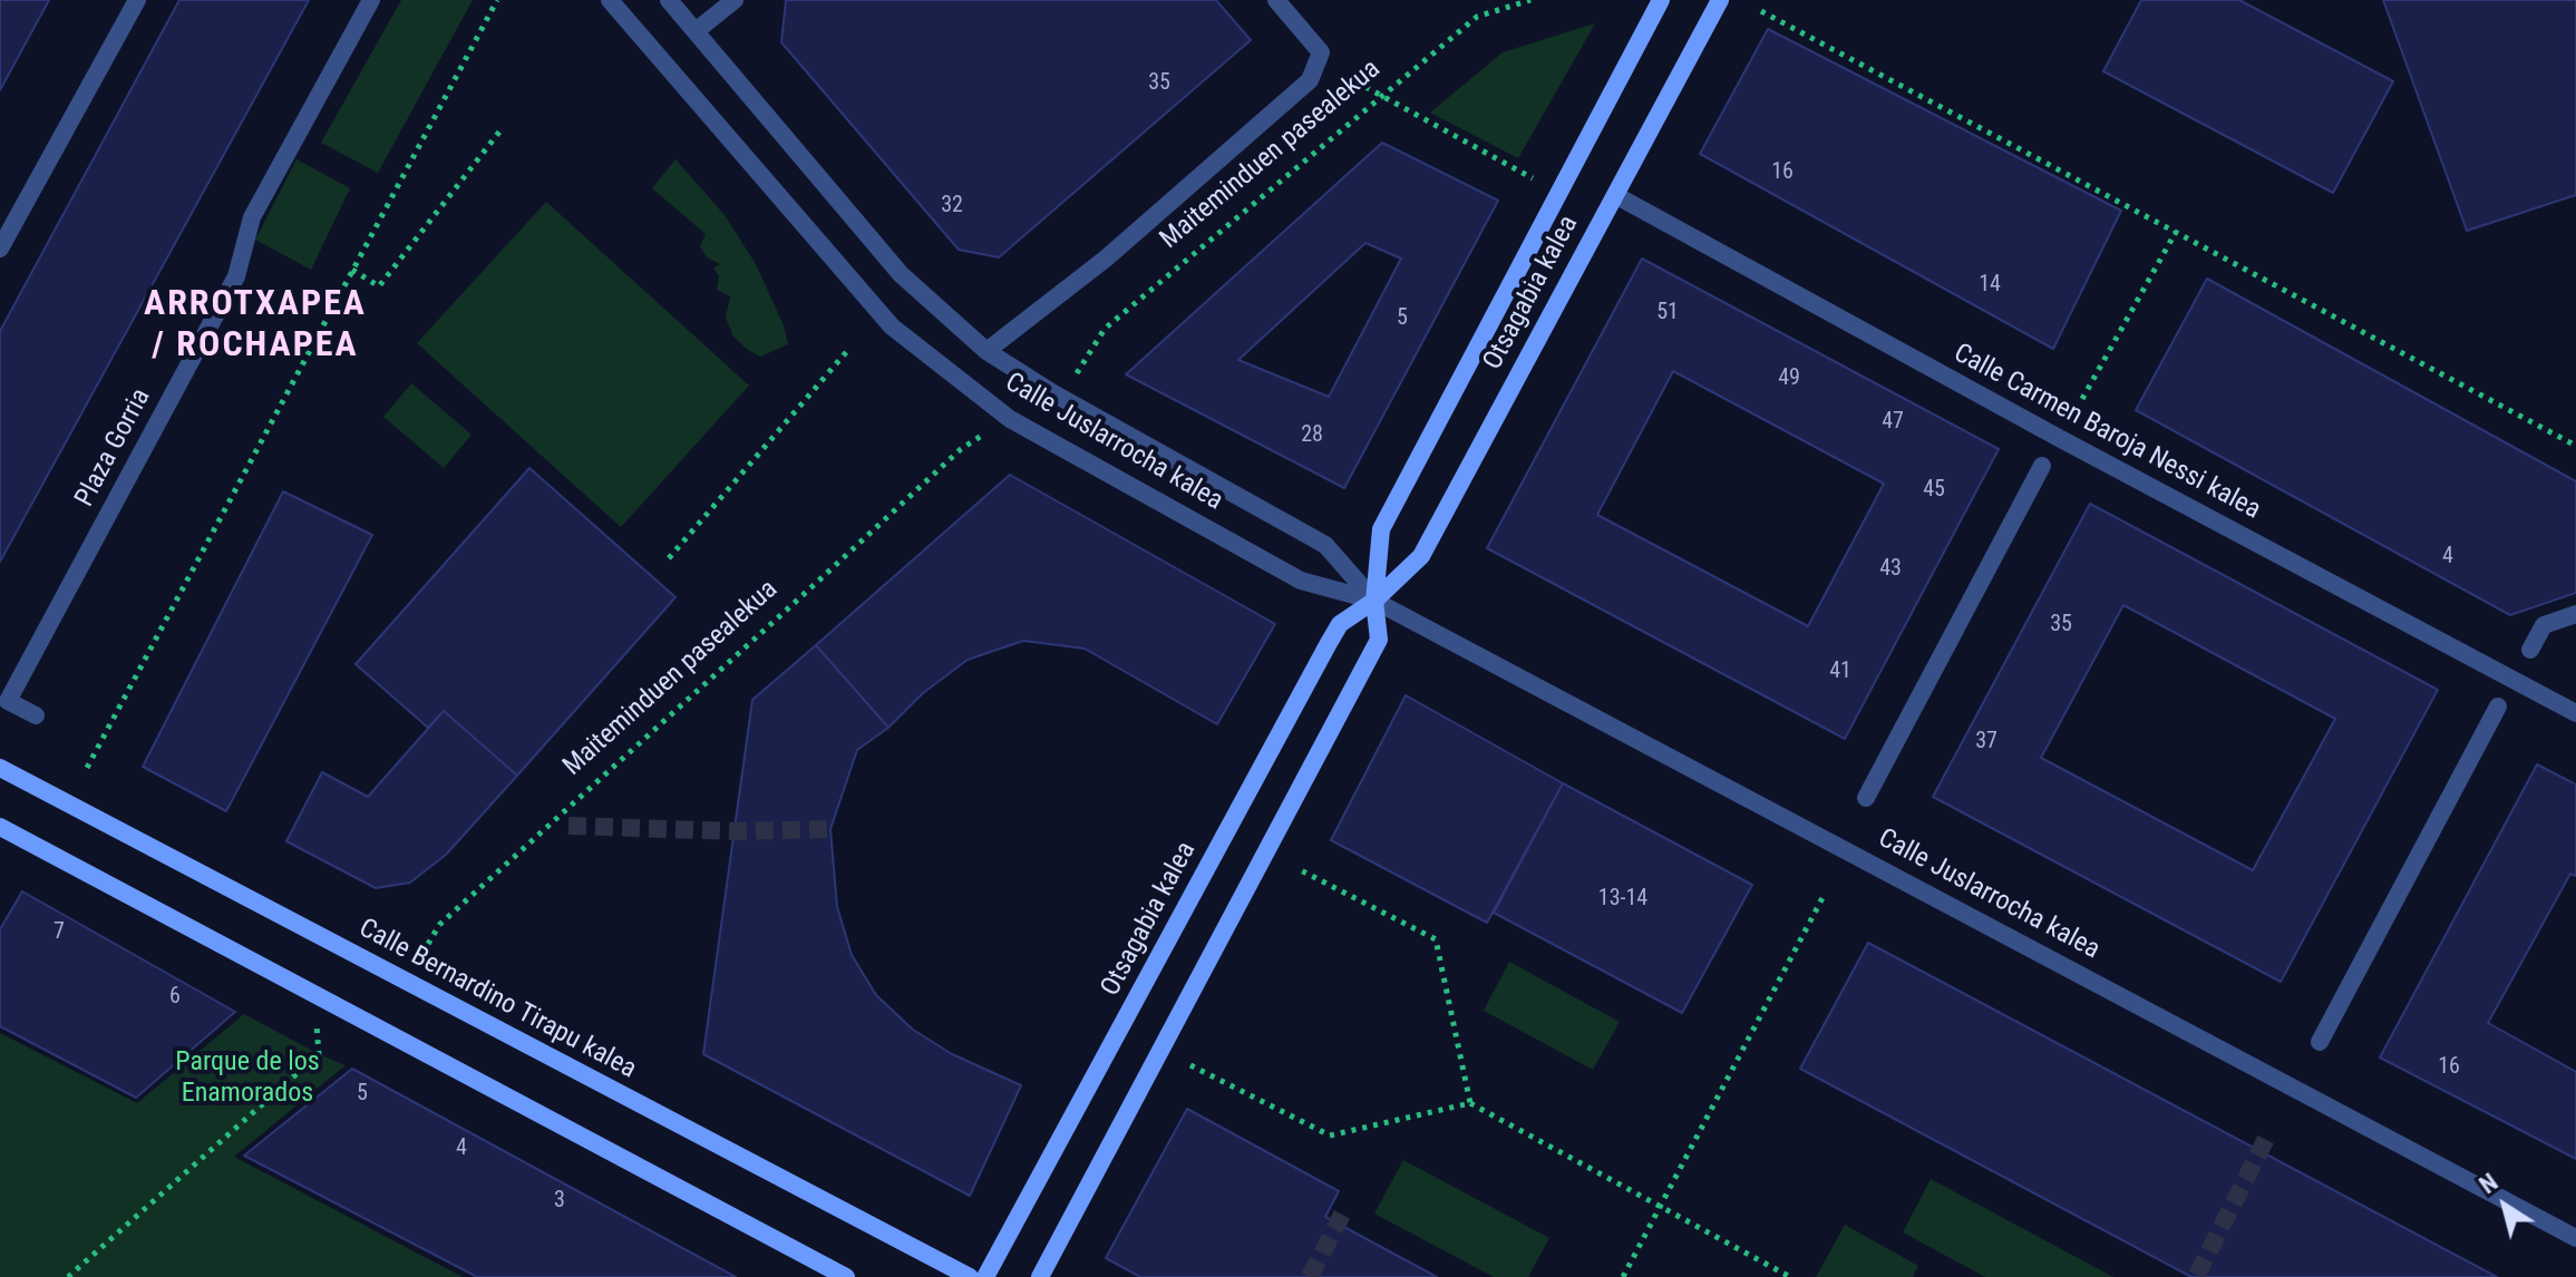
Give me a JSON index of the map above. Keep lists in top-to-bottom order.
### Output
{
  "streets": {
    "street": [
      "Maiteminduen pasealekua",
      "Otsagabia kalea",
      "Calle Carmen Baroja Nessi kalea",
      "Calle Juslarrocha kalea",
      "Plaza Gorria",
      "Calle Bernardino Tirapu kalea"
    ]
  },
  "crossings": [
    ["Maiteminduen pasealekua", "Calle Juslarrocha kalea"],
    ["Otsagabia kalea", "Calle Carmen Baroja Nessi kalea"],
    ["Otsagabia kalea", "Calle Juslarrocha kalea"]
  ],
  "districts": ["ARROTXAPEA / ROCHAPEA"],
  "parks": ["Parque de los Enamorados"],
  "house_numbers": [
    "35",
    "16",
    "32",
    "14",
    "51",
    "5",
    "49",
    "47",
    "28",
    "45",
    "4",
    "43",
    "35",
    "41",
    "37",
    "13-14",
    "7",
    "6",
    "16",
    "5",
    "4",
    "3"
  ],
  "north": "top left"
}
